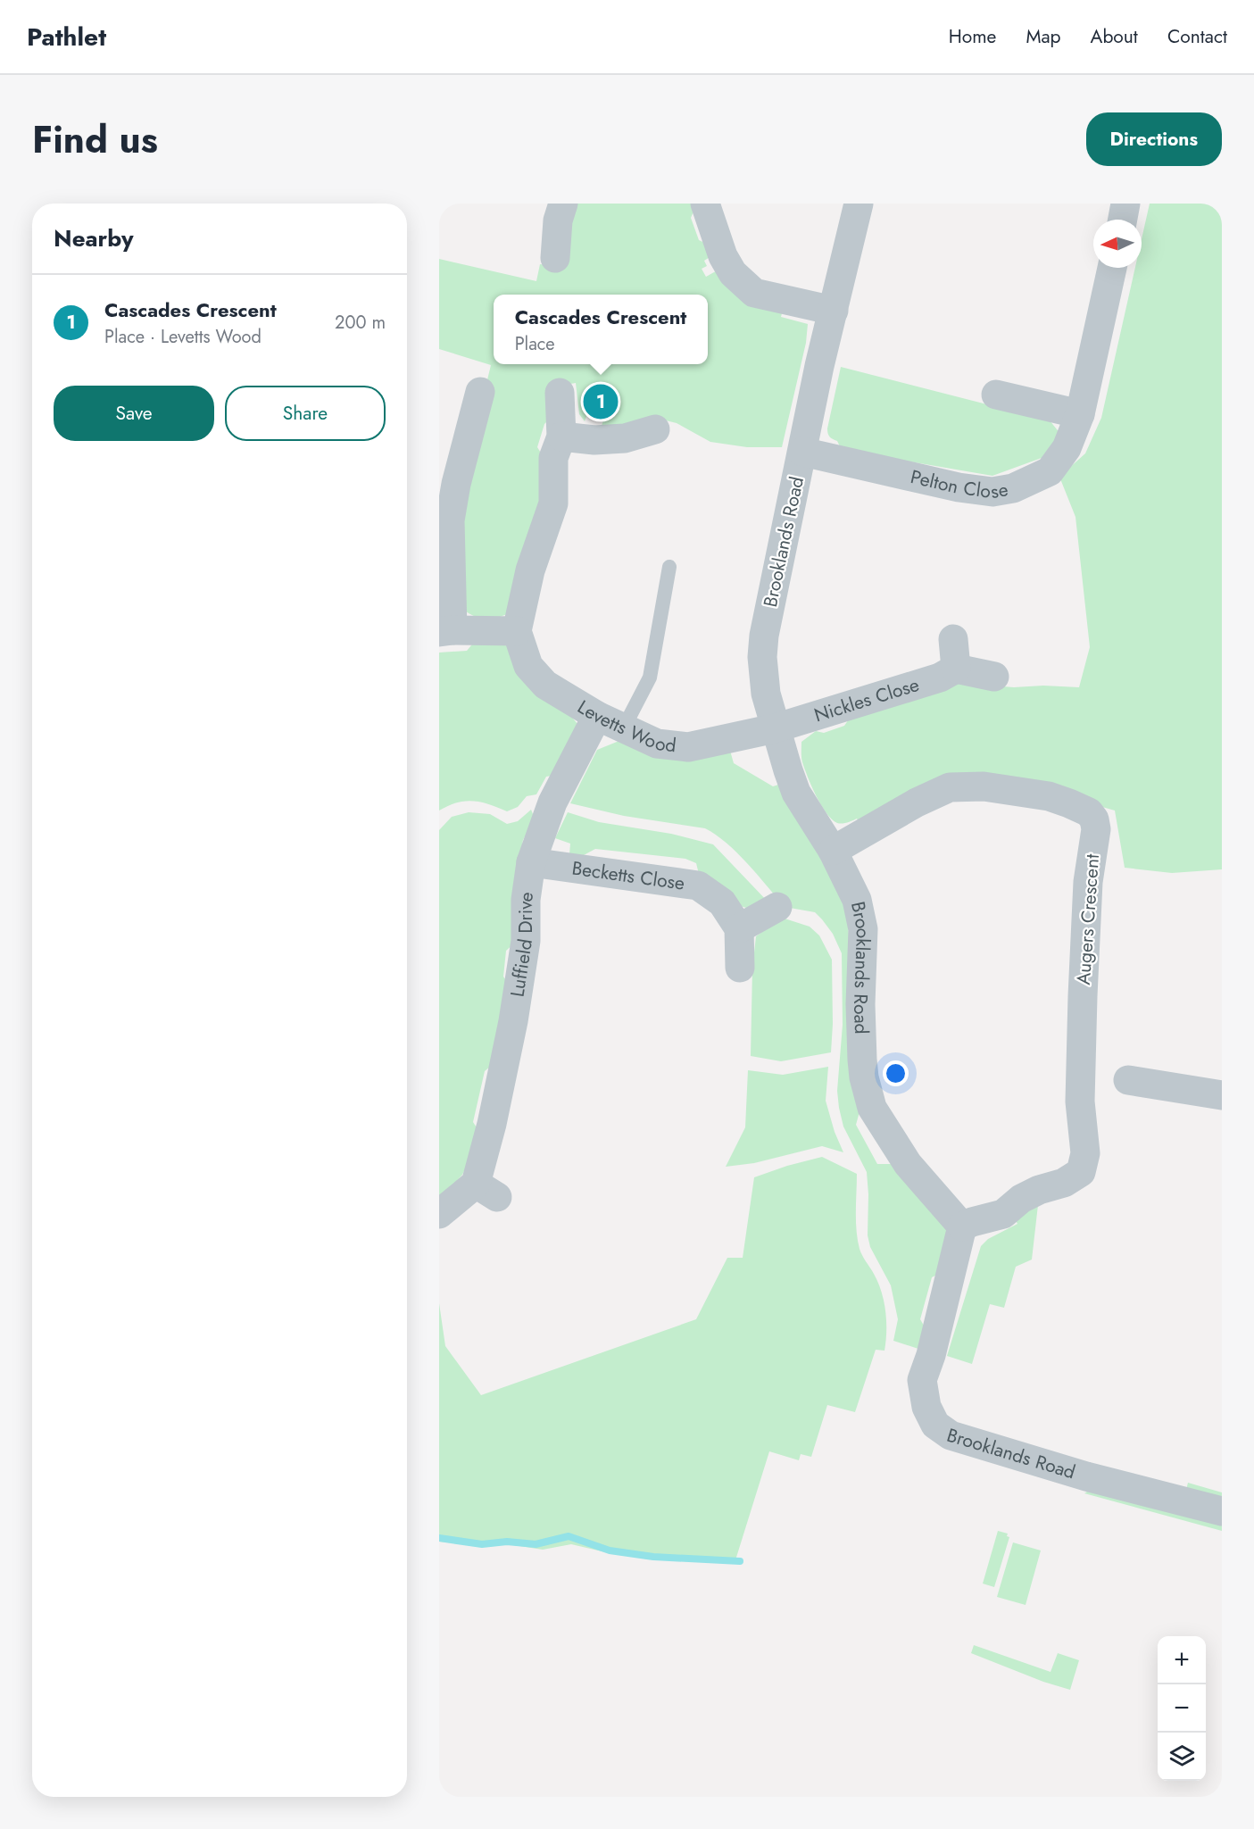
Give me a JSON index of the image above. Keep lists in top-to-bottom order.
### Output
{
  "streets": {
    "street": [
      "Pelton Close",
      "Brooklands Road",
      "Nickles Close",
      "Levetts Wood",
      "Becketts Close",
      "Augers Crescent",
      "Luffield Drive"
    ]
  },
  "crossings": [
    ["Pelton Close", "Brooklands Road"],
    ["Brooklands Road", "Nickles Close"],
    ["Brooklands Road", "Levetts Wood"],
    ["Brooklands Road", "Augers Crescent"],
    ["Nickles Close", "Levetts Wood"],
    ["Levetts Wood", "Luffield Drive"],
    ["Becketts Close", "Luffield Drive"]
  ],
  "north": "left",
  "page": {
    "header": "Pathlet",
    "nav": [
      "Home",
      "Map",
      "About",
      "Contact"
    ],
    "title": "Find us",
    "buttons": [
      "Directions",
      ["Save", "Share"]
    ],
    "heading": "Nearby",
    "list": [
      {
        "mark": "1",
        "name": "Cascades Crescent",
        "note": "Place · Levetts Wood",
        "value": "200 m"
      }
    ],
    "popup": ["Cascades Crescent", "Place"],
    "pins": "1",
    "map_buttons": ["+", "−"]
  }
}
